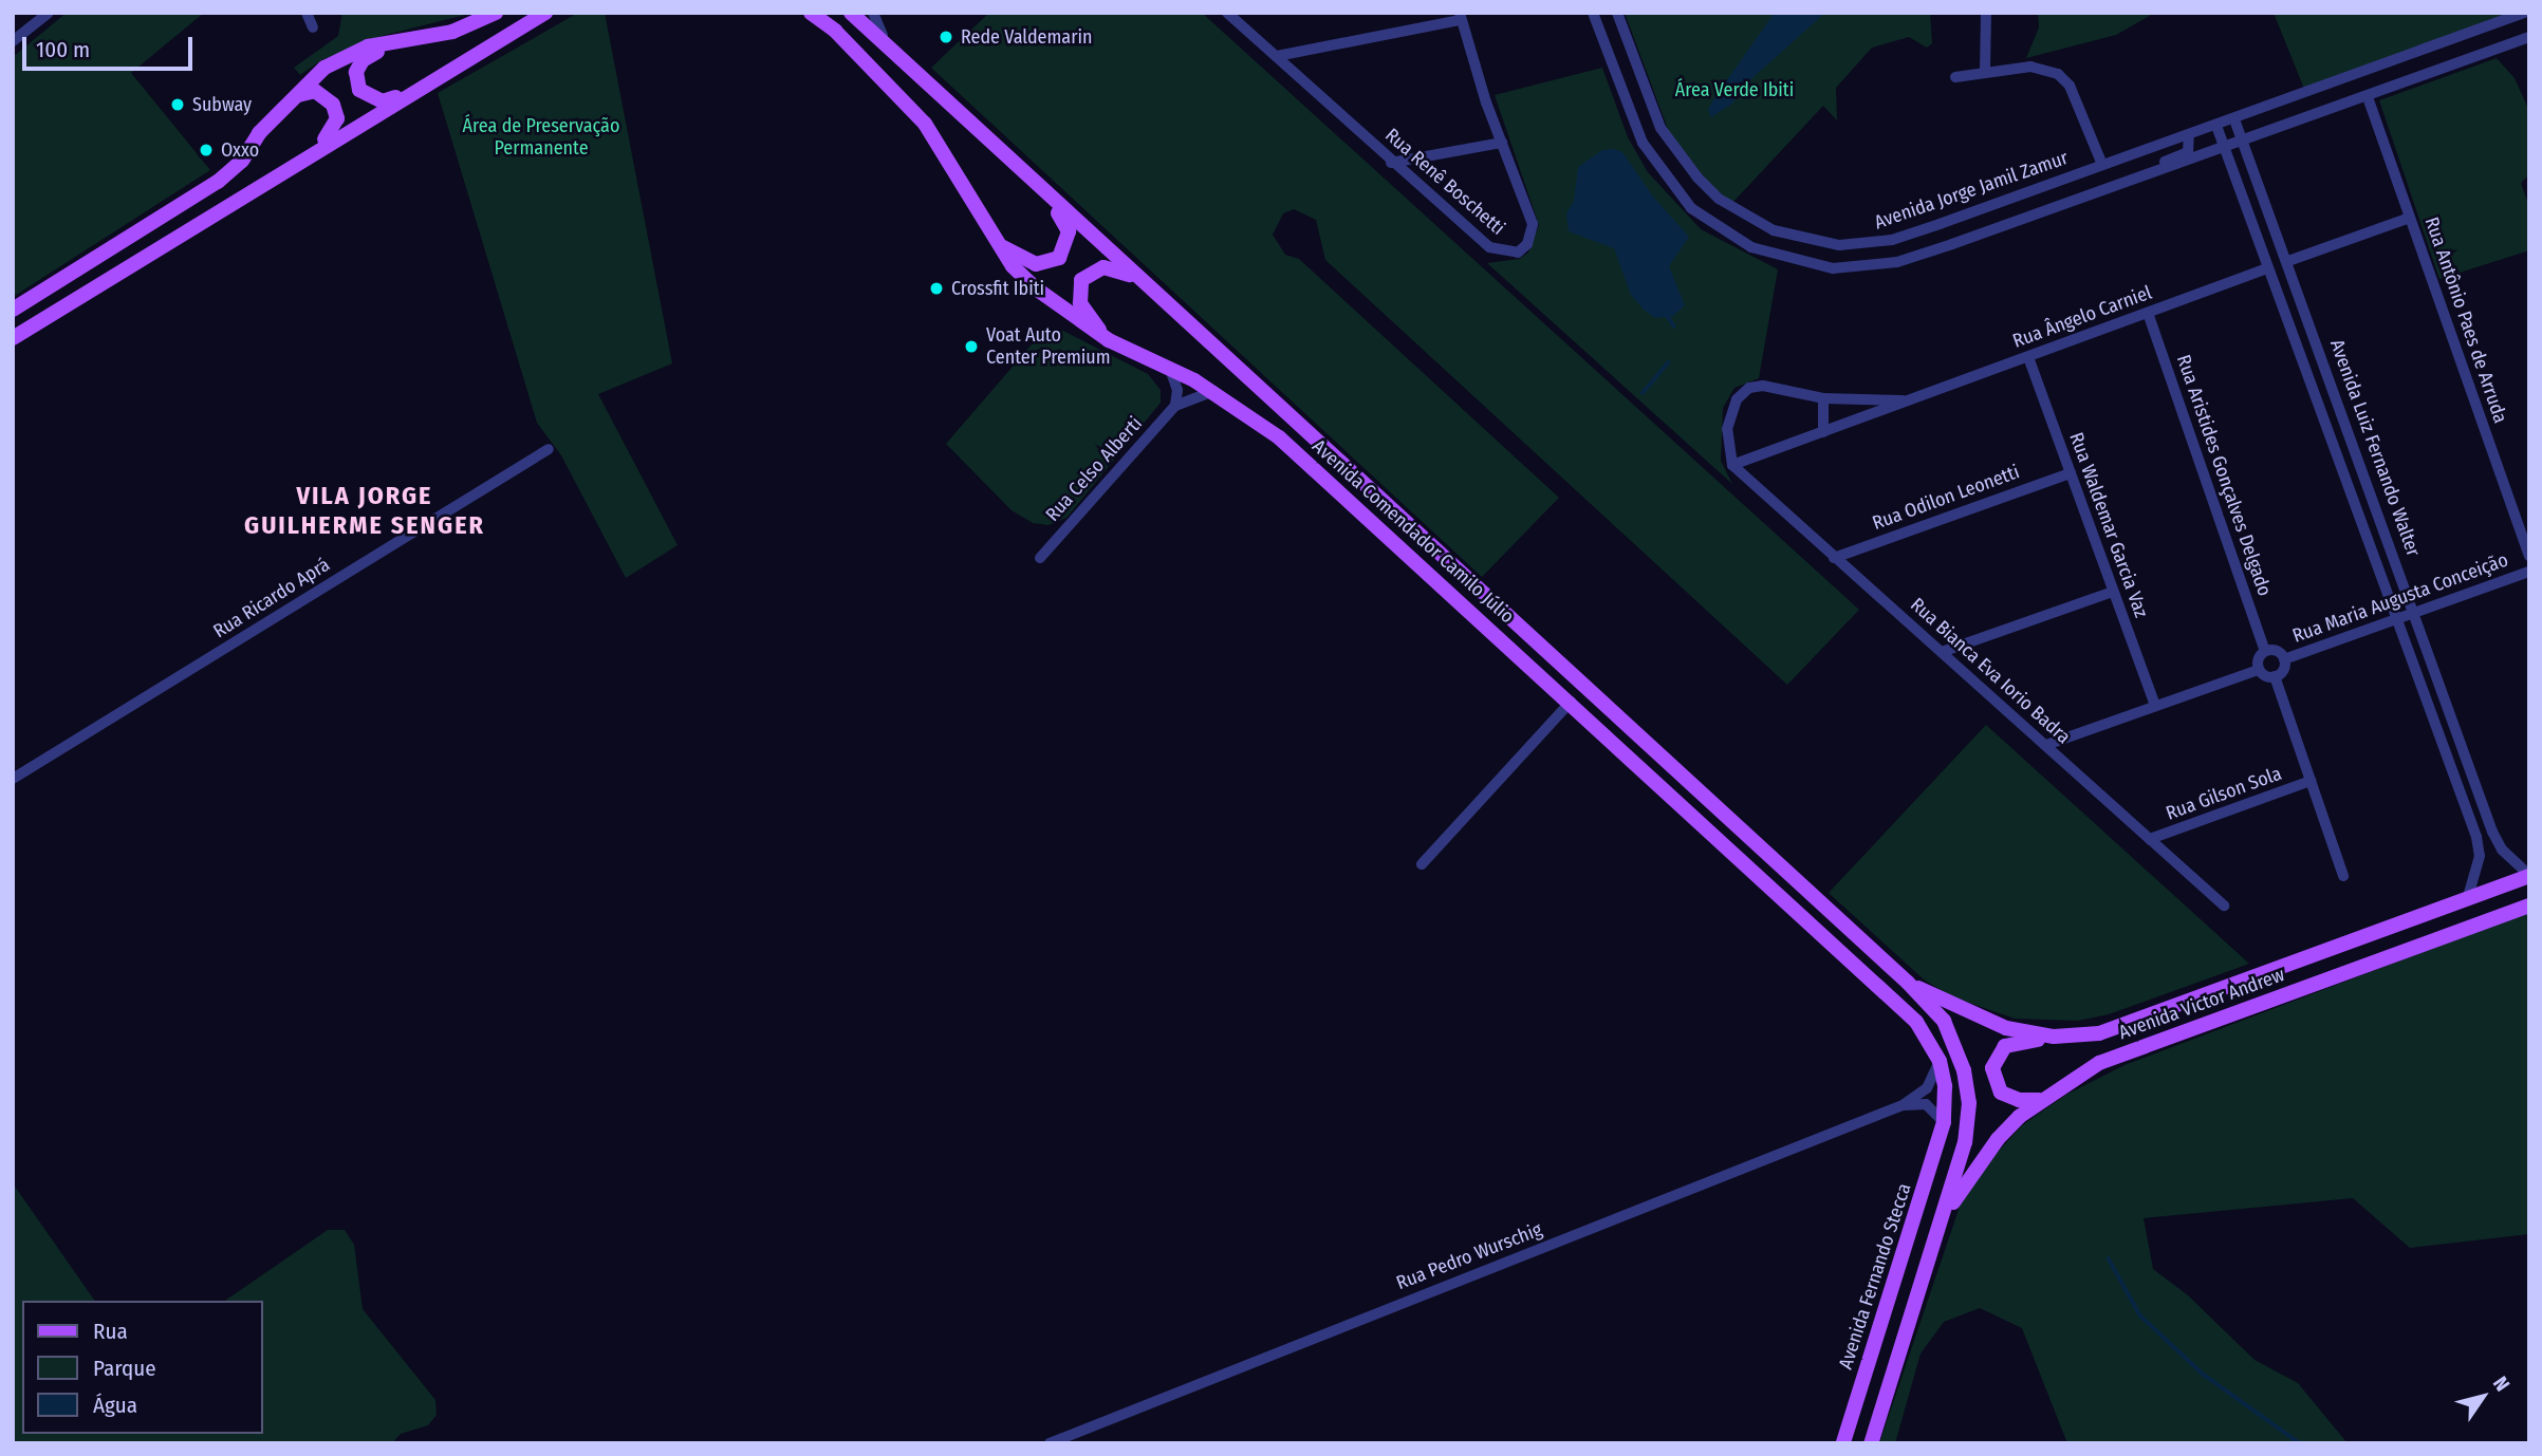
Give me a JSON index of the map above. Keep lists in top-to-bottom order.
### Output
{
  "streets": {
    "main road": ["Avenida Comendador Camilo Júlio", "Avenida Victor Andrew", "Avenida Fernando Stecca"],
    "street": [
      "Rua Renê Boschetti",
      "Avenida Jorge Jamil Zamur",
      "Rua Ângelo Carniel",
      "Rua Antônio Paes de Arruda",
      "Avenida Luiz Fernando Walter",
      "Rua Celso Alberti",
      "Rua Aristides Gonçalves Delgado",
      "Rua Odilon Leonetti",
      "Rua Waldemar Garcia Vaz",
      "Rua Ricardo Aprá",
      "Rua Maria Augusta Conceição",
      "Rua Bianca Eva Iorio Badra",
      "Rua Gilson Sola",
      "Rua Pedro Wurschig"
    ]
  },
  "crossings": [
    ["Avenida Jorge Jamil Zamur", "Avenida Luiz Fernando Walter"],
    ["Rua Ângelo Carniel", "Rua Aristides Gonçalves Delgado"],
    ["Rua Ângelo Carniel", "Rua Waldemar Garcia Vaz"],
    ["Rua Ângelo Carniel", "Rua Bianca Eva Iorio Badra"],
    ["Avenida Luiz Fernando Walter", "Rua Maria Augusta Conceição"],
    ["Avenida Luiz Fernando Walter", "Avenida Victor Andrew"],
    ["Rua Celso Alberti", "Avenida Comendador Camilo Júlio"],
    ["Rua Aristides Gonçalves Delgado", "Rua Maria Augusta Conceição"],
    ["Rua Odilon Leonetti", "Rua Waldemar Garcia Vaz"],
    ["Rua Odilon Leonetti", "Rua Bianca Eva Iorio Badra"],
    ["Avenida Comendador Camilo Júlio", "Avenida Victor Andrew"],
    ["Avenida Comendador Camilo Júlio", "Rua Pedro Wurschig"],
    ["Avenida Comendador Camilo Júlio", "Avenida Fernando Stecca"],
    ["Rua Bianca Eva Iorio Badra", "Rua Gilson Sola"]
  ],
  "districts": ["VILA JORGE GUILHERME SENGER"],
  "parks": ["Área Verde Ibiti", "Área de Preservação Permanente"],
  "places": [
    "Rede Valdemarin",
    "Subway",
    "Oxxo",
    "Crossfit Ibiti",
    "Voat Auto Center Premium"
  ],
  "legend": ["Rua", "Parque", "Água"],
  "scale_bar": "100 m",
  "north": "top right"
}
